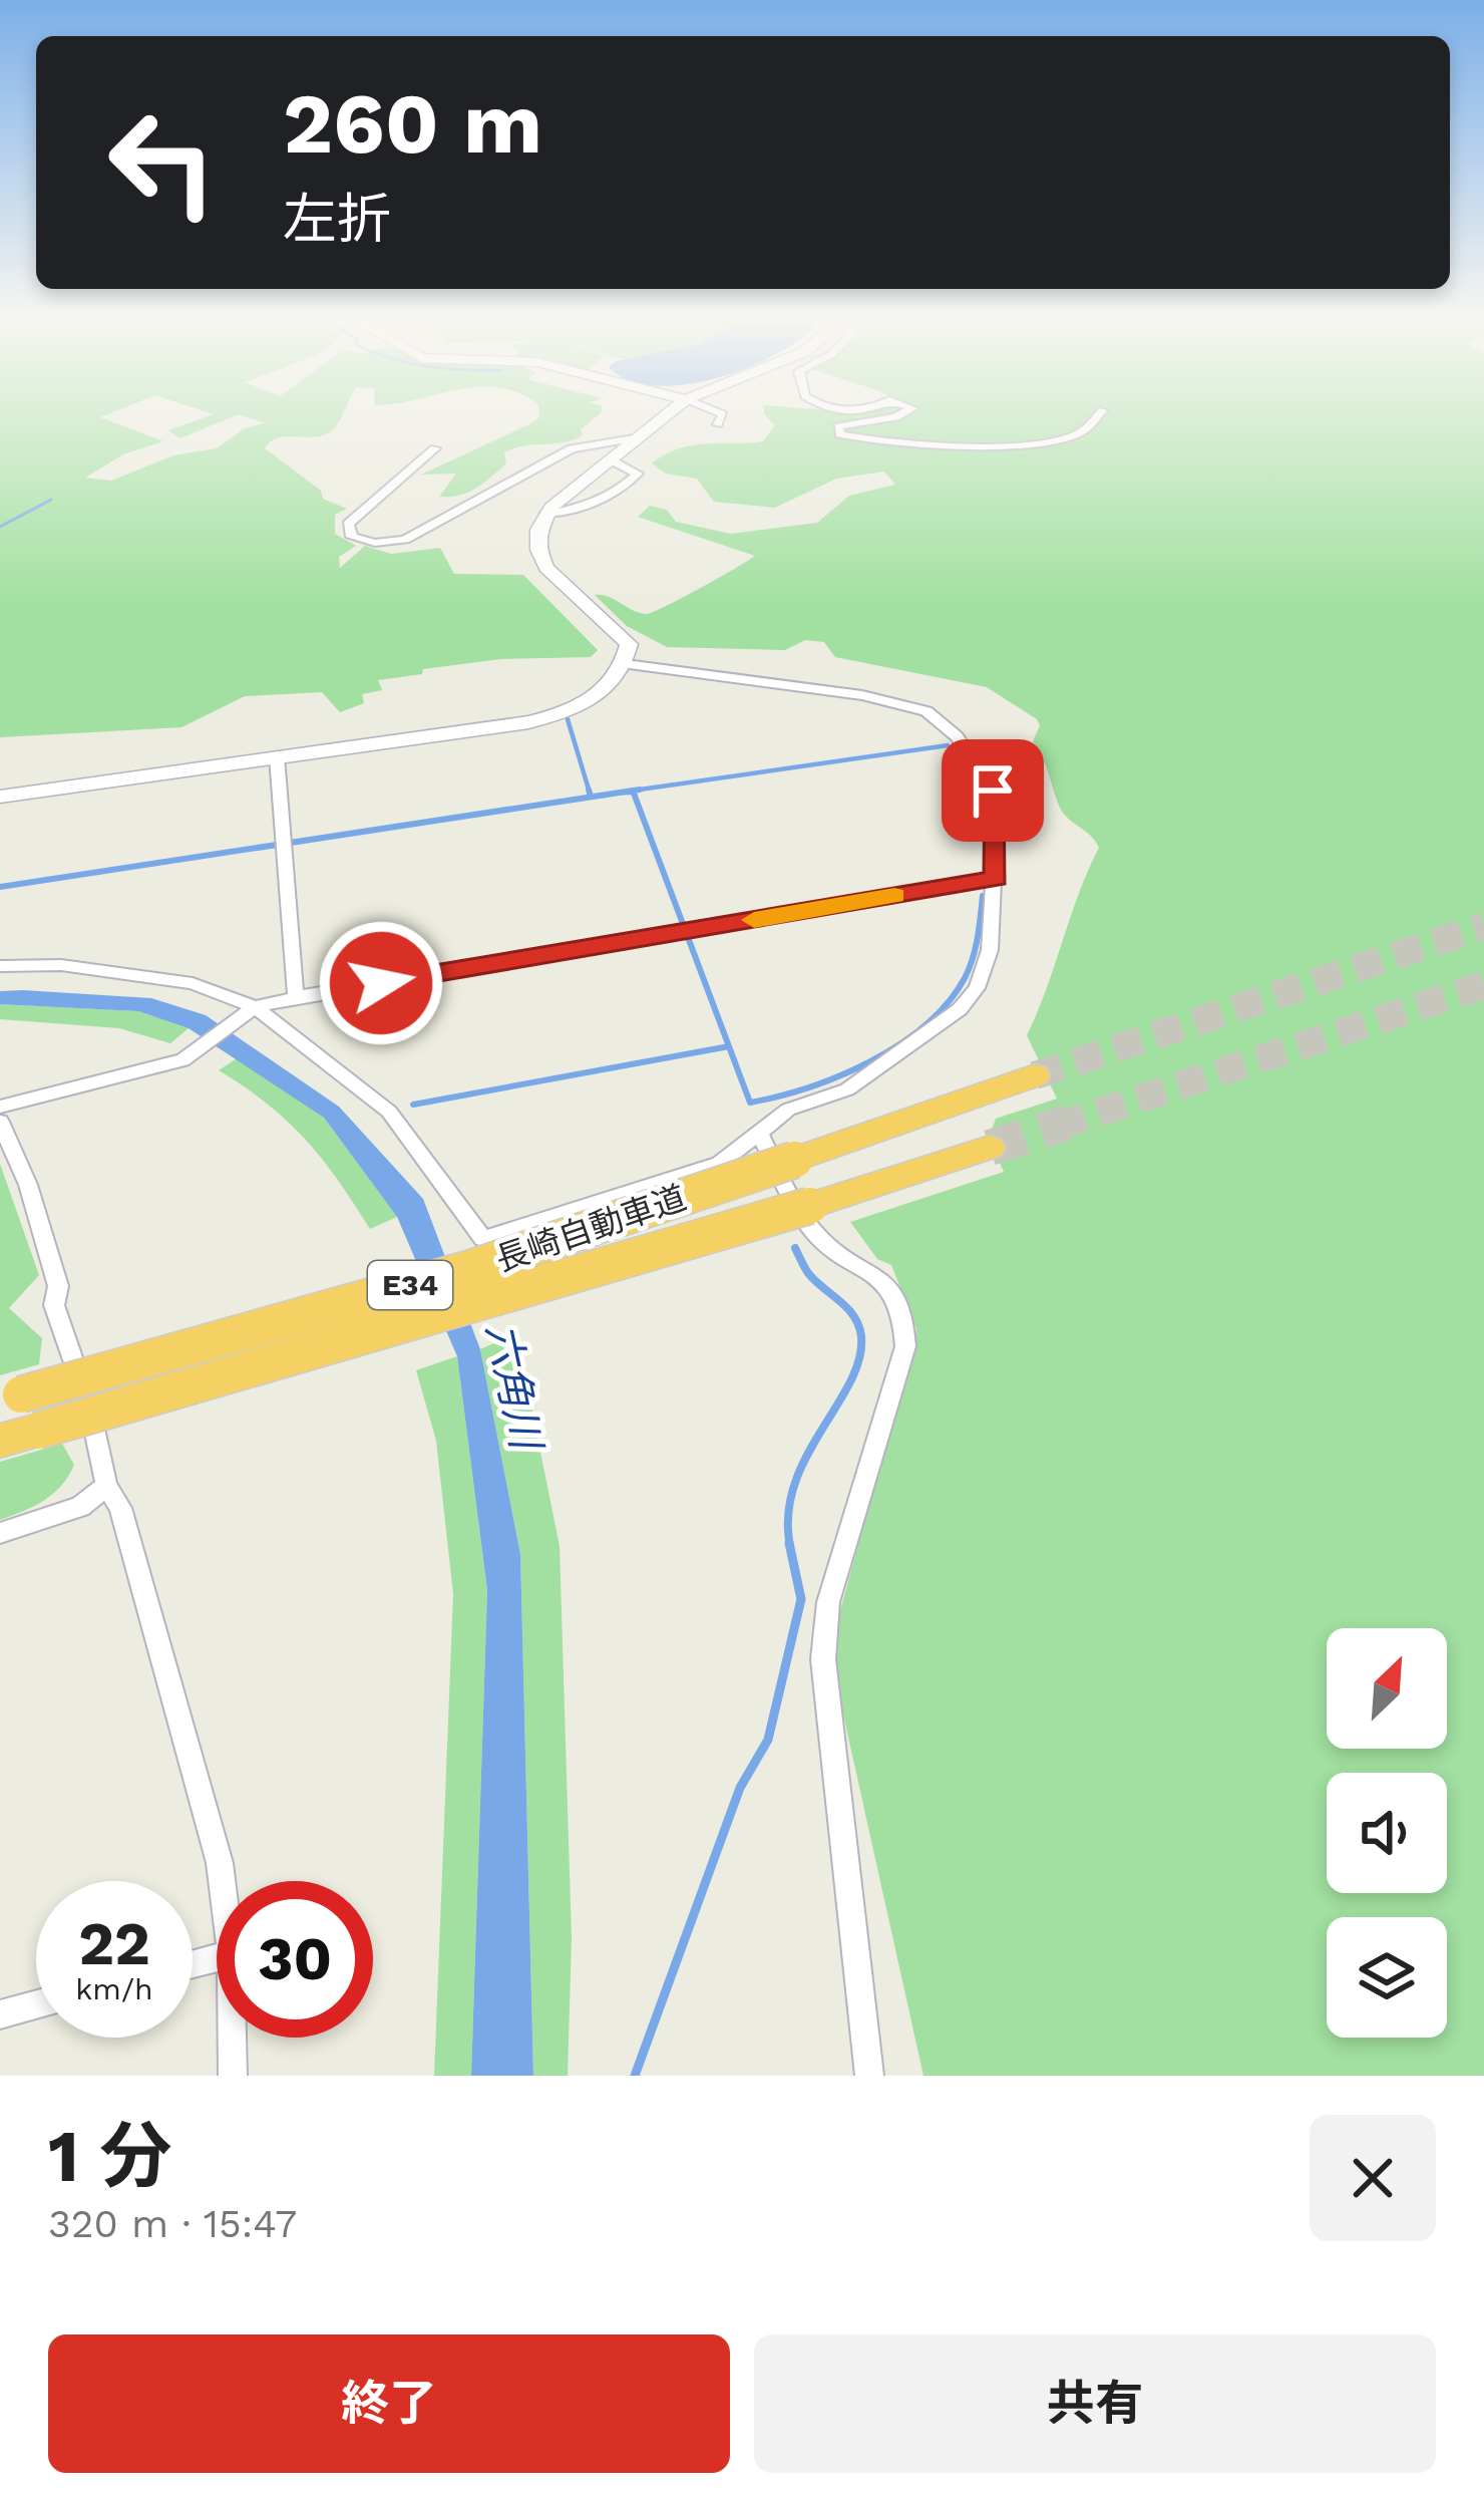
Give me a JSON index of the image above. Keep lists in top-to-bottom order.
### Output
{
  "streets": {
    "highway": ["長崎自動車道", "E34"]
  },
  "water": ["六角川"],
  "north": "top right",
  "page": {
    "turn": ["260 m", "左折"],
    "speed": "22 km/h",
    "limit": "30",
    "heading": ["1 分", "320 m · 15:47"],
    "buttons": ["終了", "共有"]
  }
}
